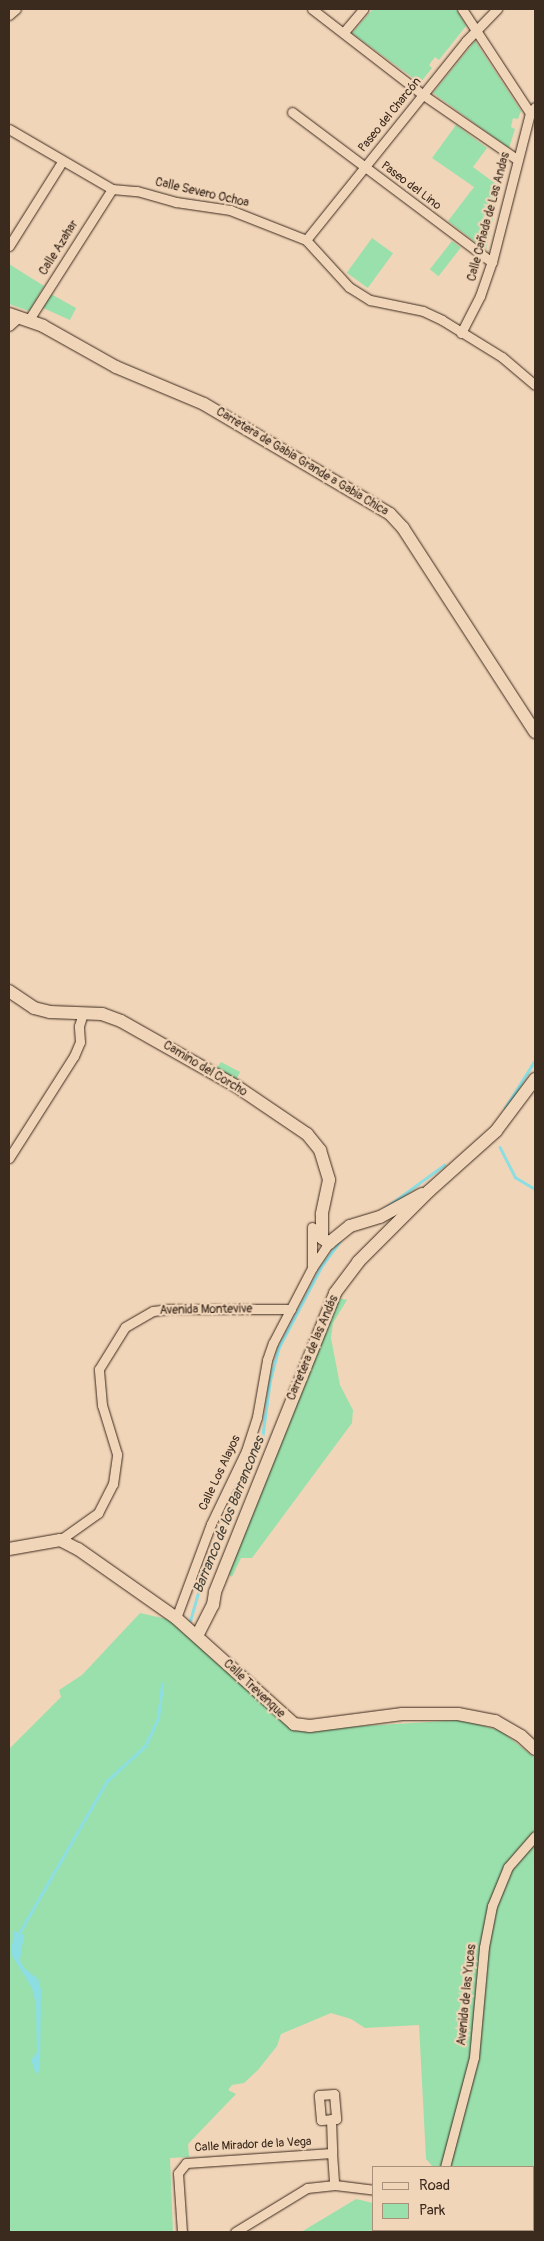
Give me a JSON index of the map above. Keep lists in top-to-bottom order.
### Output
{
  "streets": {
    "street": [
      "Paseo del Charcón",
      "Paseo del Lino",
      "Calle Severo Ochoa",
      "Calle Cañada de Las Andas",
      "Calle Azahar",
      "Carretera de Gabia Grande a Gabia Chica",
      "Camino del Corcho",
      "Avenida Montevive",
      "Carretera de las Andás",
      "Calle Los Alayos",
      "Calle Trevenque",
      "Avenida de las Yucas",
      "Calle Mirador de la Vega"
    ]
  },
  "crossings": [
    ["Paseo del Charcón", "Paseo del Lino"],
    ["Paseo del Charcón", "Calle Severo Ochoa"],
    ["Paseo del Lino", "Calle Cañada de Las Andas"],
    ["Calle Severo Ochoa", "Calle Cañada de Las Andas"],
    ["Calle Severo Ochoa", "Calle Azahar"],
    ["Calle Azahar", "Carretera de Gabia Grande a Gabia Chica"],
    ["Camino del Corcho", "Avenida Montevive"],
    ["Camino del Corcho", "Carretera de las Andás"],
    ["Camino del Corcho", "Calle Los Alayos"],
    ["Avenida Montevive", "Calle Los Alayos"],
    ["Avenida Montevive", "Calle Trevenque"],
    ["Carretera de las Andás", "Calle Trevenque"],
    ["Calle Los Alayos", "Calle Trevenque"]
  ],
  "water": ["Barranco de los Barrancones"],
  "legend": ["Road", "Park"]
}
